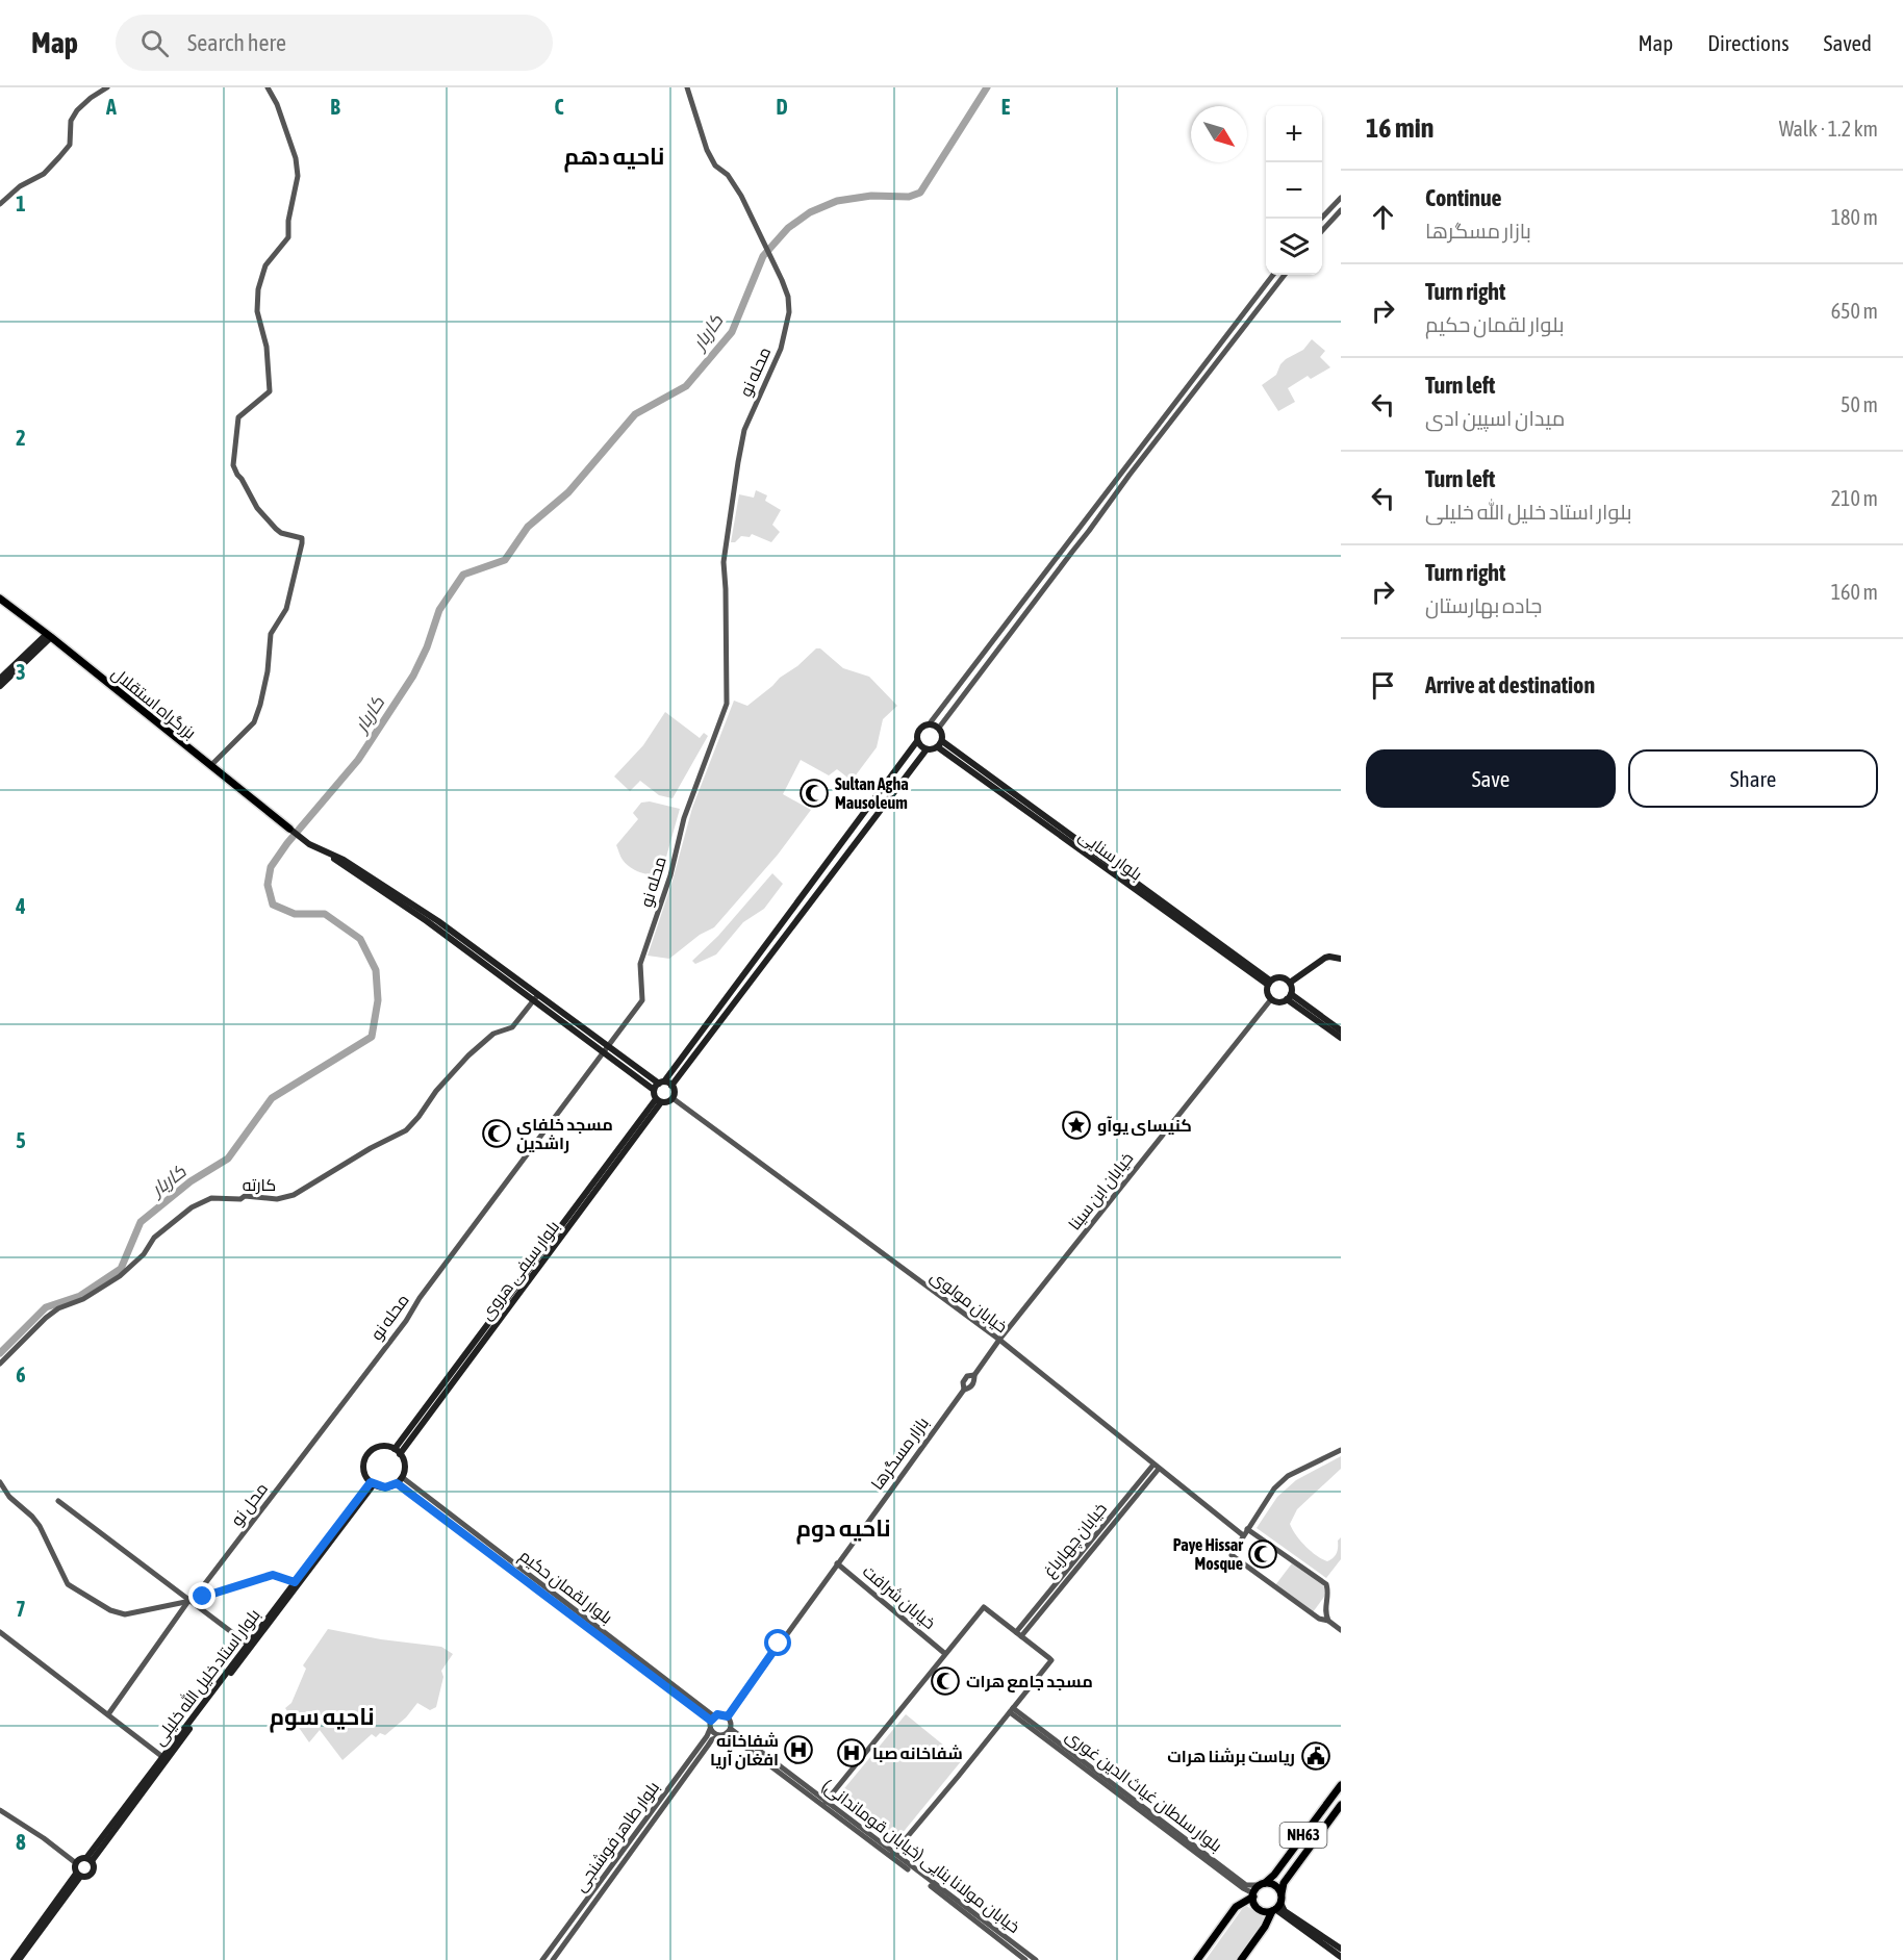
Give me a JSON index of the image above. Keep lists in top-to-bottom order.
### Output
{
  "streets": {
    "highway": ["بزرگراه استقلال", "NH63"],
    "main road": ["بلوار سنایی", "بلوار سیفی هروی", "بلوار استاد خلیل الله خلیلی"],
    "street": [
      "محله نو",
      "کارته",
      "خیابان ابن سینا",
      "خیابان مولوی",
      "بازار مسگرها",
      "محل نو",
      "خیابان چهارباغ",
      "بلوار لقمان حکیم",
      "خیابان شرافت",
      "بلوار سلطان غیاث الدین غوری",
      "بلوار طاهر فوشنجی",
      "خیابان مولانا بنایی (خیابان قوماندانی)"
    ]
  },
  "crossings": [
    ["محله نو", "محل نو"],
    ["بلوار سنایی", "خیابان ابن سینا"],
    ["خیابان ابن سینا", "خیابان مولوی"],
    ["خیابان ابن سینا", "بازار مسگرها"],
    ["بلوار سیفی هروی", "بلوار لقمان حکیم"],
    ["بلوار سیفی هروی", "بلوار استاد خلیل الله خلیلی"],
    ["خیابان مولوی", "بازار مسگرها"],
    ["خیابان مولوی", "خیابان چهارباغ"],
    ["بازار مسگرها", "بلوار لقمان حکیم"],
    ["بازار مسگرها", "خیابان شرافت"],
    ["بازار مسگرها", "بلوار طاهر فوشنجی"],
    ["بازار مسگرها", "خیابان مولانا بنایی (خیابان قوماندانی)"],
    ["بلوار لقمان حکیم", "بلوار استاد خلیل الله خلیلی"],
    ["بلوار لقمان حکیم", "بلوار طاهر فوشنجی"],
    ["بلوار لقمان حکیم", "خیابان مولانا بنایی (خیابان قوماندانی)"],
    ["بلوار سلطان غیاث الدین غوری", "NH63"],
    ["بلوار طاهر فوشنجی", "خیابان مولانا بنایی (خیابان قوماندانی)"]
  ],
  "districts": ["ناحیه دهم", "ناحیه دوم", "ناحیه سوم"],
  "water": ["کاربار"],
  "places": {
    "mosque": [
      "Sultan Agha Mausoleum",
      "مسجد خلفای راشدین",
      "Paye Hissar Mosque",
      "مسجد جامع هرات"
    ],
    "place": ["کنیسای یوآو"],
    "hospital": ["شفاخانه افغان آریا", "شفاخانه صبا"],
    "public building": ["ریاست برشنا هرات"]
  },
  "north": "bottom right",
  "page": {
    "header": "Map",
    "search": "Search here",
    "nav": ["Map", "Directions", "Saved"],
    "heading": ["16 min", "Walk · 1.2 km"],
    "map_buttons": ["+", "−"],
    "list": [
      ["Continue", "بازار مسگرها", "180 m"],
      ["Turn right", "بلوار لقمان حکیم", "650 m"],
      ["Turn left", "میدان اسپین ادی", "50 m"],
      ["Turn left", "بلوار استاد خلیل الله خلیلی", "210 m"],
      ["Turn right", "جاده بهارستان", "160 m"],
      "Arrive at destination"
    ],
    "buttons": ["Save", "Share"]
  },
  "grid": {
    "columns": [
      "A",
      "B",
      "C",
      "D",
      "E"
    ],
    "rows": [
      "1",
      "2",
      "3",
      "4",
      "5",
      "6",
      "7",
      "8"
    ]
  }
}
